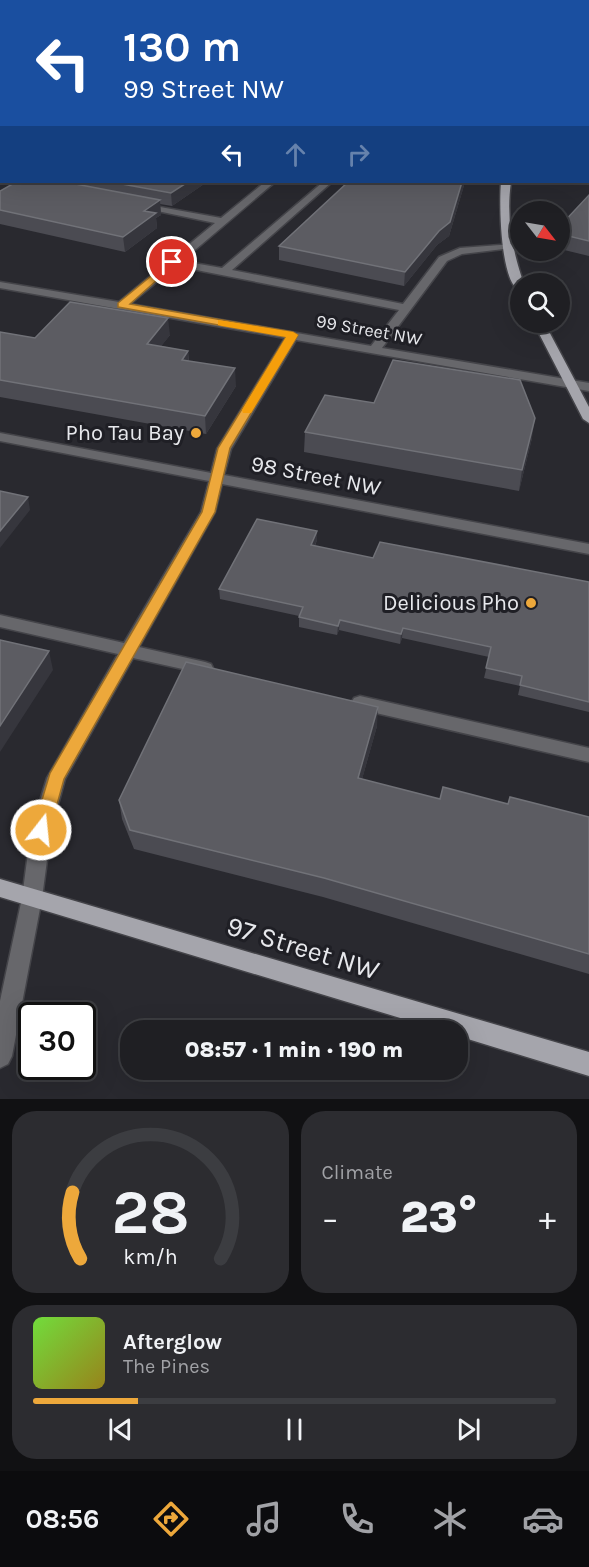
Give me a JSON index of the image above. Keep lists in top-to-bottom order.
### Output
{
  "streets": {
    "main road": ["97 Street NW"],
    "street": ["99 Street NW", "98 Street NW"]
  },
  "places": ["Pho Tau Bay", "Delicious Pho"],
  "north": "bottom right",
  "page": {
    "turn": ["130 m", "99 Street NW"],
    "limit": "30",
    "trip": "08:57 · 1 min · 190 m",
    "tile": "Climate",
    "heat": ["−", "23°", "+"],
    "song": ["Afterglow", "The Pines"],
    "tabs": "08:56",
    "gauge": ["28", "km/h"]
  }
}
